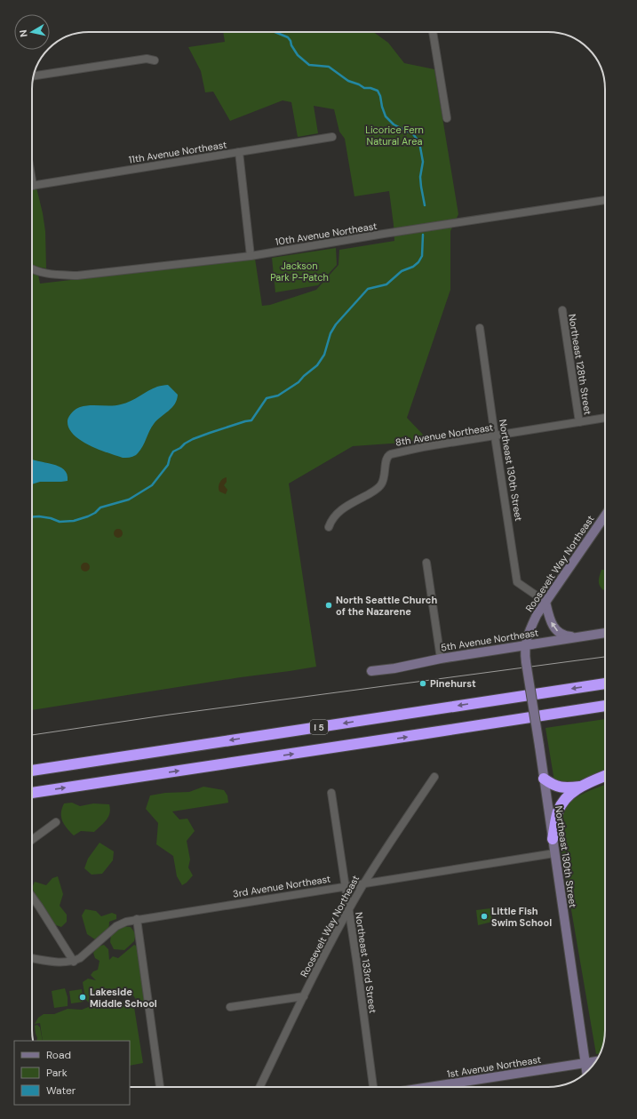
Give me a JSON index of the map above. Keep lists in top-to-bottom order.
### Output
{
  "streets": {
    "highway": ["I 5"],
    "main road": [
      "Northeast 130th Street",
      "Roosevelt Way Northeast",
      "5th Avenue Northeast",
      "1st Avenue Northeast"
    ],
    "street": [
      "11th Avenue Northeast",
      "10th Avenue Northeast",
      "Northeast 128th Street",
      "8th Avenue Northeast",
      "3rd Avenue Northeast",
      "Northeast 133rd Street"
    ]
  },
  "crossings": [
    ["Northeast 128th Street", "8th Avenue Northeast"],
    ["8th Avenue Northeast", "Northeast 130th Street"],
    ["Northeast 130th Street", "Roosevelt Way Northeast"],
    ["Northeast 130th Street", "5th Avenue Northeast"],
    ["Northeast 130th Street", "3rd Avenue Northeast"],
    ["Northeast 130th Street", "1st Avenue Northeast"],
    ["Roosevelt Way Northeast", "5th Avenue Northeast"],
    ["Roosevelt Way Northeast", "3rd Avenue Northeast"],
    ["Roosevelt Way Northeast", "Northeast 133rd Street"],
    ["3rd Avenue Northeast", "Northeast 133rd Street"]
  ],
  "parks": ["Licorice Fern Natural Area", "Jackson Park P-Patch"],
  "places": [
    "North Seattle Church of the Nazarene",
    "Pinehurst",
    "Little Fish Swim School",
    "Lakeside Middle School"
  ],
  "legend": ["Road", "Park", "Water"],
  "north": "left"
}
